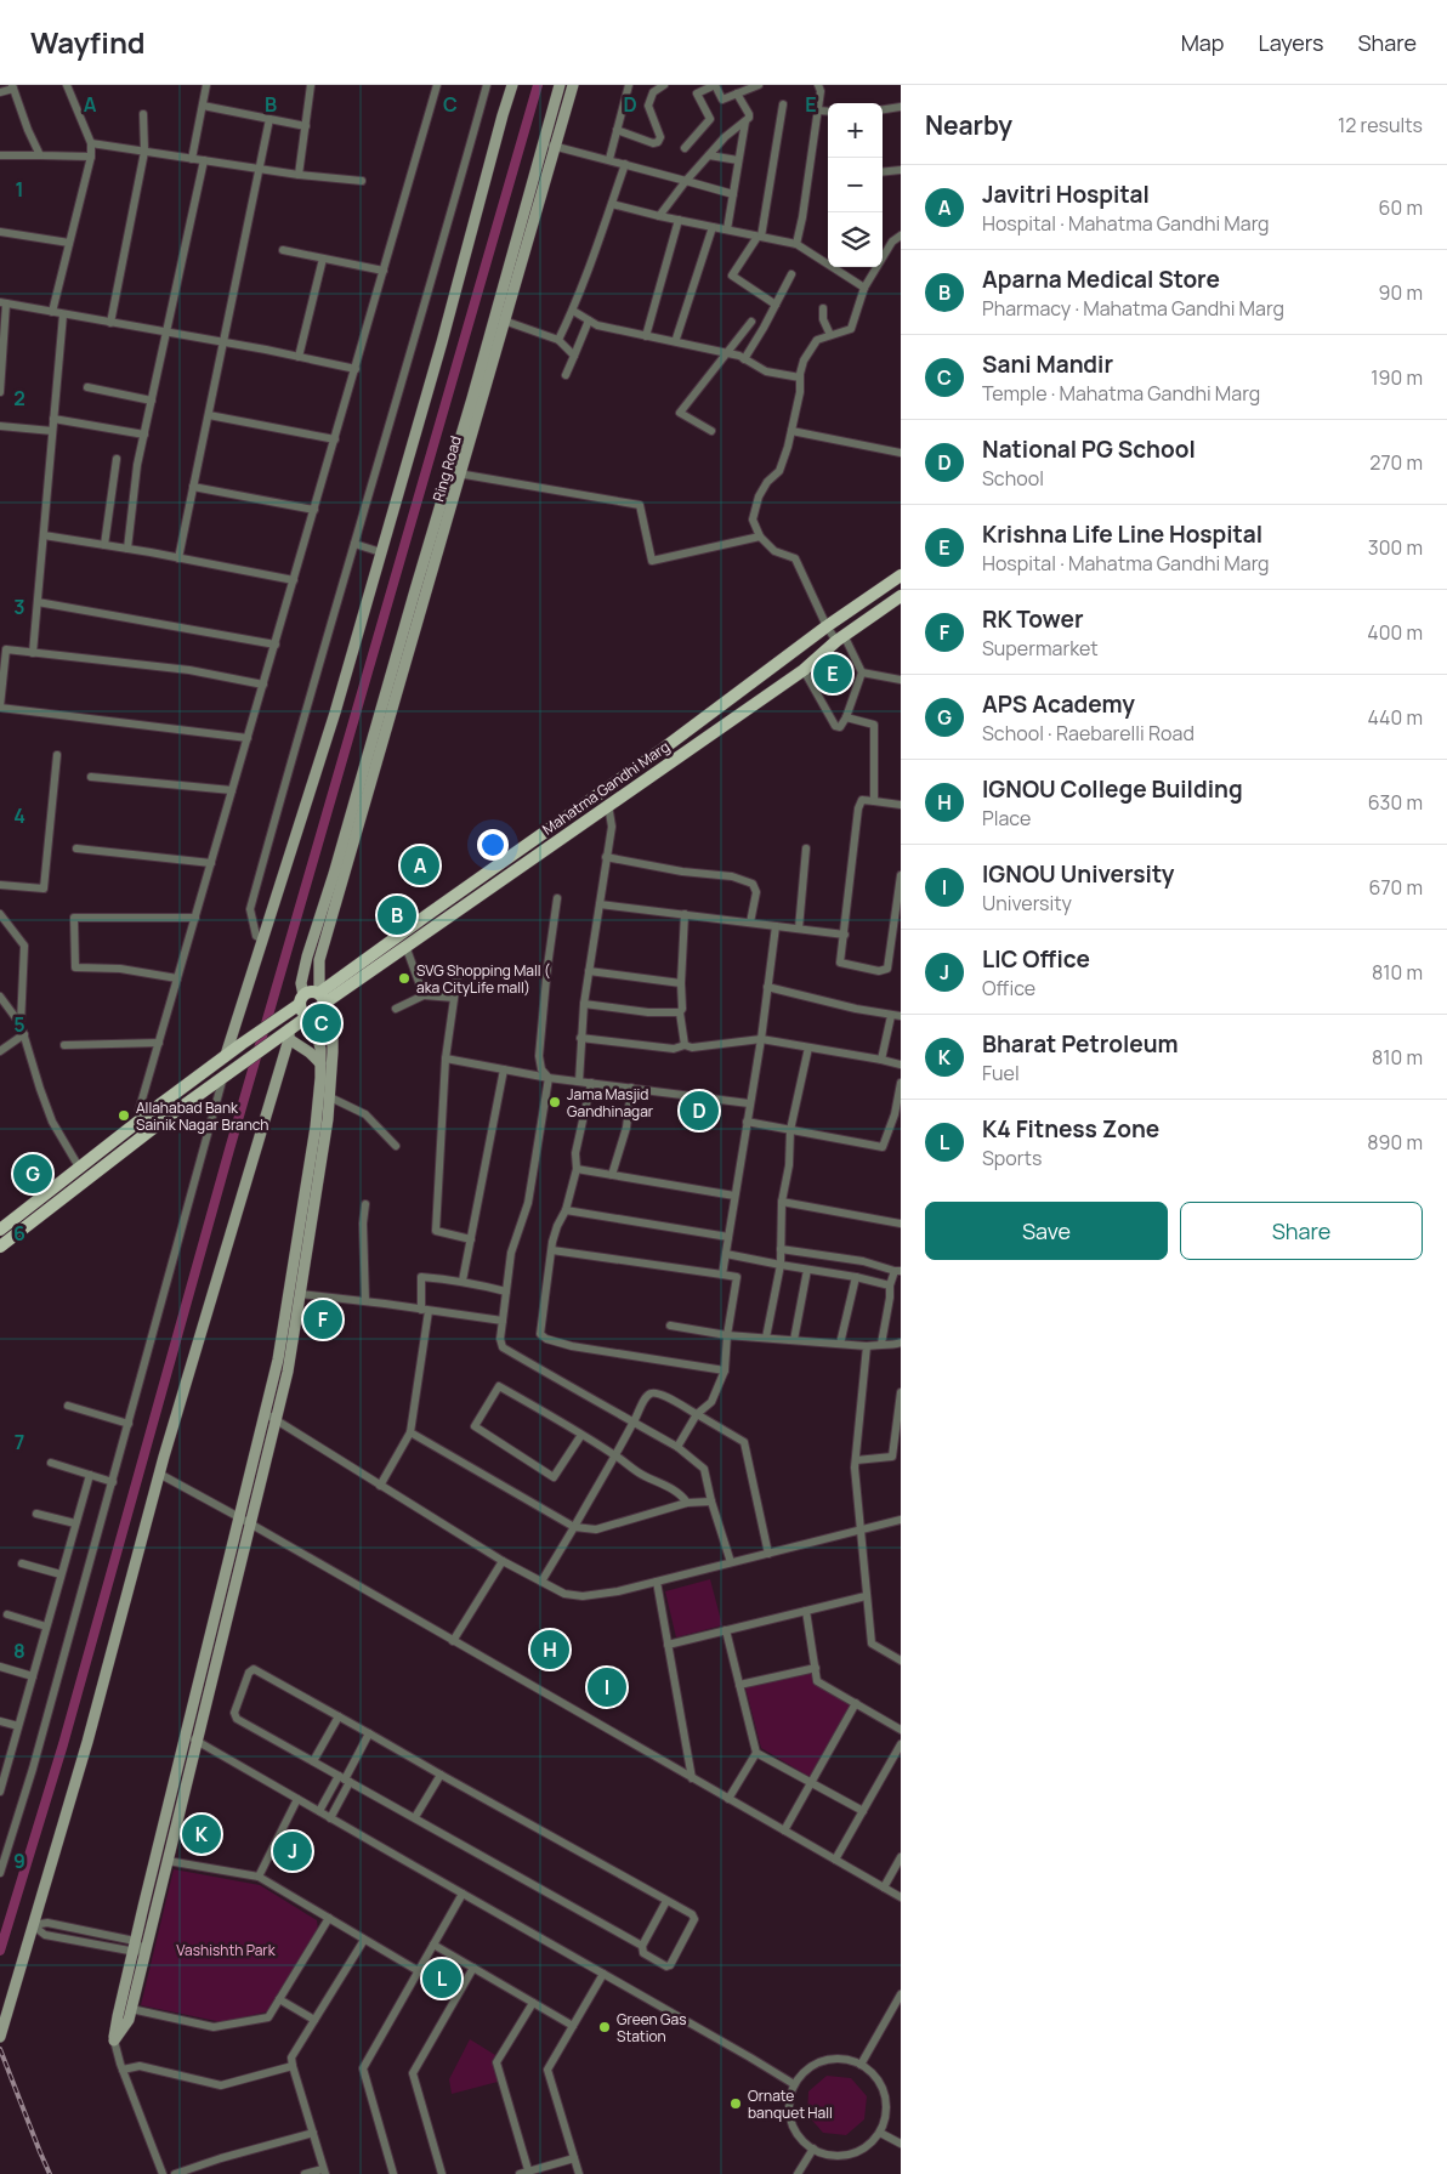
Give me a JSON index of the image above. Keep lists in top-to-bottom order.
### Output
{
  "streets": {
    "main road": ["Mahatma Gandhi Marg"],
    "street": ["Ring Road"]
  },
  "crossings": [
    ["Ring Road", "Mahatma Gandhi Marg"]
  ],
  "parks": ["Vashishth Park"],
  "places": [
    "SVG Shopping Mall ( aka CityLife mall)",
    "Jama Masjid Gandhinagar",
    "Allahabad Bank Sainik Nagar Branch",
    "Green Gas Station",
    "Ornate banquet Hall"
  ],
  "page": {
    "header": "Wayfind",
    "nav": ["Map", "Layers", "Share"],
    "heading": ["Nearby", "12 results"],
    "map_buttons": ["+", "−"],
    "list": [
      {
        "mark": "A",
        "name": "Javitri Hospital",
        "note": "Hospital · Mahatma Gandhi Marg",
        "value": "60 m"
      },
      {
        "mark": "B",
        "name": "Aparna Medical Store",
        "note": "Pharmacy · Mahatma Gandhi Marg",
        "value": "90 m"
      },
      {
        "mark": "C",
        "name": "Sani Mandir",
        "note": "Temple · Mahatma Gandhi Marg",
        "value": "190 m"
      },
      {
        "mark": "D",
        "name": "National PG School",
        "note": "School",
        "value": "270 m"
      },
      {
        "mark": "E",
        "name": "Krishna Life Line Hospital",
        "note": "Hospital · Mahatma Gandhi Marg",
        "value": "300 m"
      },
      {
        "mark": "F",
        "name": "RK Tower",
        "note": "Supermarket",
        "value": "400 m"
      },
      {
        "mark": "G",
        "name": "APS Academy",
        "note": "School · Raebarelli Road",
        "value": "440 m"
      },
      {
        "mark": "H",
        "name": "IGNOU College Building",
        "note": "Place",
        "value": "630 m"
      },
      {
        "mark": "I",
        "name": "IGNOU University",
        "note": "University",
        "value": "670 m"
      },
      {
        "mark": "J",
        "name": "LIC Office",
        "note": "Office",
        "value": "810 m"
      },
      {
        "mark": "K",
        "name": "Bharat Petroleum",
        "note": "Fuel",
        "value": "810 m"
      },
      {
        "mark": "L",
        "name": "K4 Fitness Zone",
        "note": "Sports",
        "value": "890 m"
      }
    ],
    "pins": [
      "E",
      "A",
      "B",
      "C",
      "D",
      "G",
      "F",
      "H",
      "I",
      "K",
      "J",
      "L"
    ],
    "buttons": ["Save", "Share"]
  },
  "grid": {
    "columns": [
      "A",
      "B",
      "C",
      "D",
      "E"
    ],
    "rows": [
      "1",
      "2",
      "3",
      "4",
      "5",
      "6",
      "7",
      "8",
      "9"
    ]
  }
}
